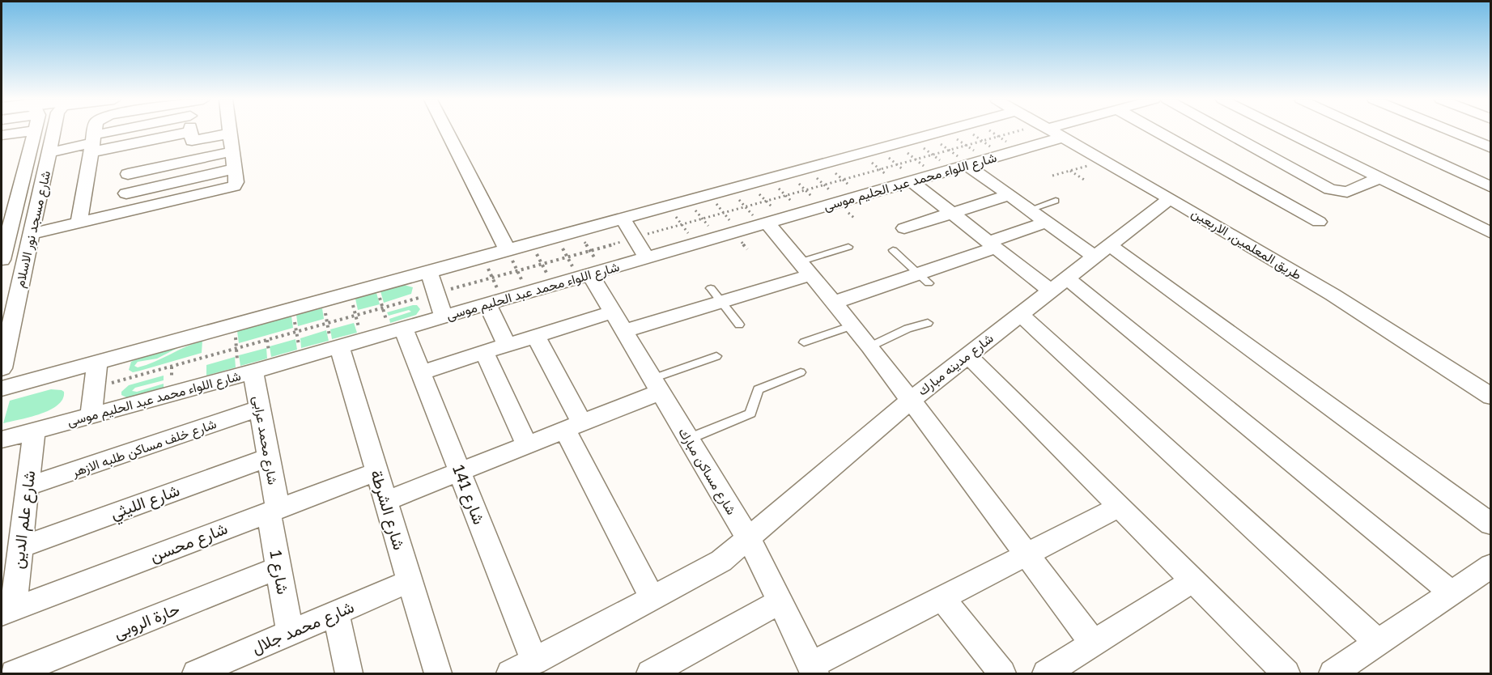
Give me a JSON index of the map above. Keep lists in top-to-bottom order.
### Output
{
  "streets": {
    "street": [
      "شارع اللواء محمد عبد الحليم موسى",
      "شارع مسجد نور الاسلام",
      "طريق المعلمين, الاربعين",
      "شارع مدينه مبارك",
      "شارع محمد عرابى",
      "شارع خلف مساكن طلبه الازهر",
      "شارع مساكن مبارك",
      "شارع 141",
      "شارع الليثي",
      "شارع الشرطة",
      "شارع علم الدين",
      "شارع محسن",
      "شارع 1",
      "حارة الروبى",
      "شارع محمد جلال"
    ]
  },
  "crossings": [
    ["شارع اللواء محمد عبد الحليم موسى", "شارع محمد عرابى"],
    ["شارع اللواء محمد عبد الحليم موسى", "شارع مساكن مبارك"],
    ["شارع اللواء محمد عبد الحليم موسى", "شارع 141"],
    ["شارع اللواء محمد عبد الحليم موسى", "شارع الشرطة"],
    ["شارع اللواء محمد عبد الحليم موسى", "شارع علم الدين"],
    ["طريق المعلمين, الاربعين", "شارع مدينه مبارك"],
    ["شارع مدينه مبارك", "شارع مساكن مبارك"],
    ["شارع مدينه مبارك", "شارع 141"],
    ["شارع محمد عرابى", "شارع خلف مساكن طلبه الازهر"],
    ["شارع محمد عرابى", "شارع الليثي"],
    ["شارع محمد عرابى", "شارع محسن"],
    ["شارع محمد عرابى", "شارع 1"],
    ["شارع خلف مساكن طلبه الازهر", "شارع علم الدين"],
    ["شارع الليثي", "شارع علم الدين"],
    ["شارع الشرطة", "شارع محسن"],
    ["شارع الشرطة", "شارع محمد جلال"],
    ["شارع علم الدين", "شارع محسن"],
    ["شارع محسن", "شارع 1"],
    ["شارع 1", "حارة الروبى"],
    ["شارع 1", "شارع محمد جلال"]
  ]
}
